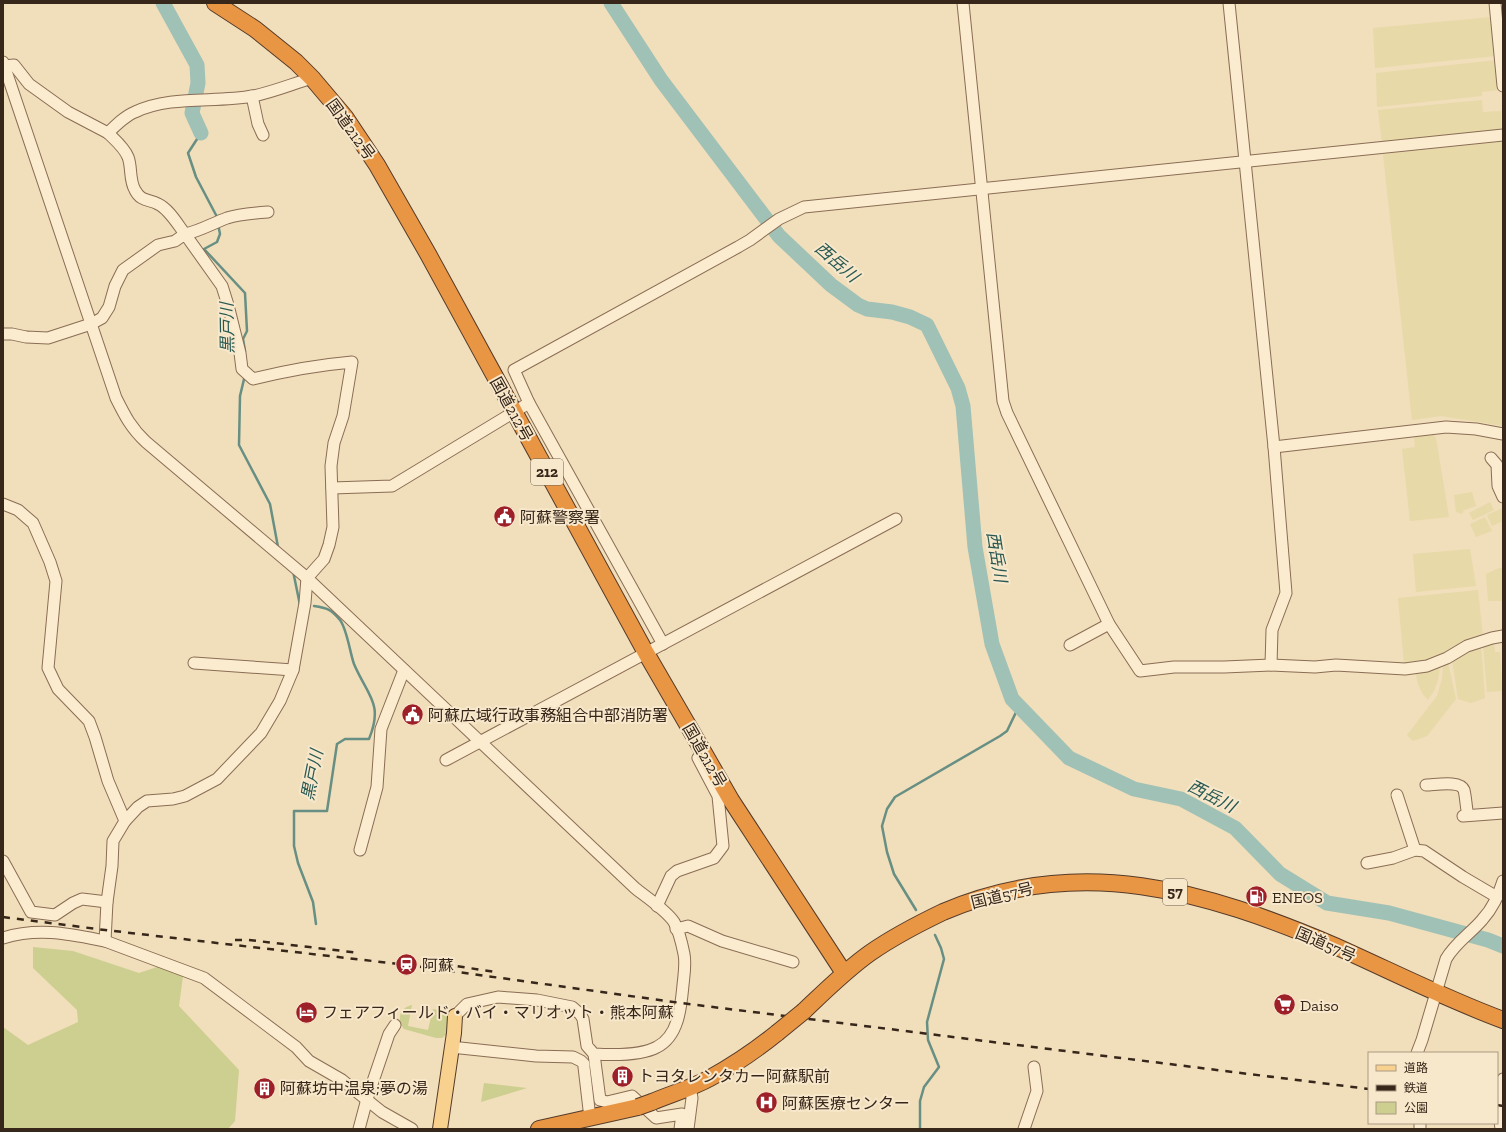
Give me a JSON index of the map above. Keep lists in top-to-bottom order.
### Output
{
  "streets": {
    "highway": [
      "国道212号",
      "212",
      "57",
      "国道57号"
    ]
  },
  "crossings": [
    ["国道212号", "国道57号"]
  ],
  "water": ["西岳川", "黒戸川"],
  "places": {
    "public building": ["阿蘇警察署", "阿蘇広域行政事務組合中部消防署"],
    "fuel station": ["ENEOS"],
    "station": ["阿蘇"],
    "supermarket": ["Daiso"],
    "hotel": ["フェアフィールド・バイ・マリオット・熊本阿蘇"],
    "building": ["トヨタレンタカー阿蘇駅前", "阿蘇坊中温泉;夢の湯"],
    "hospital": ["阿蘇医療センター"]
  },
  "legend": ["道路", "鉄道", "公園"]
}
